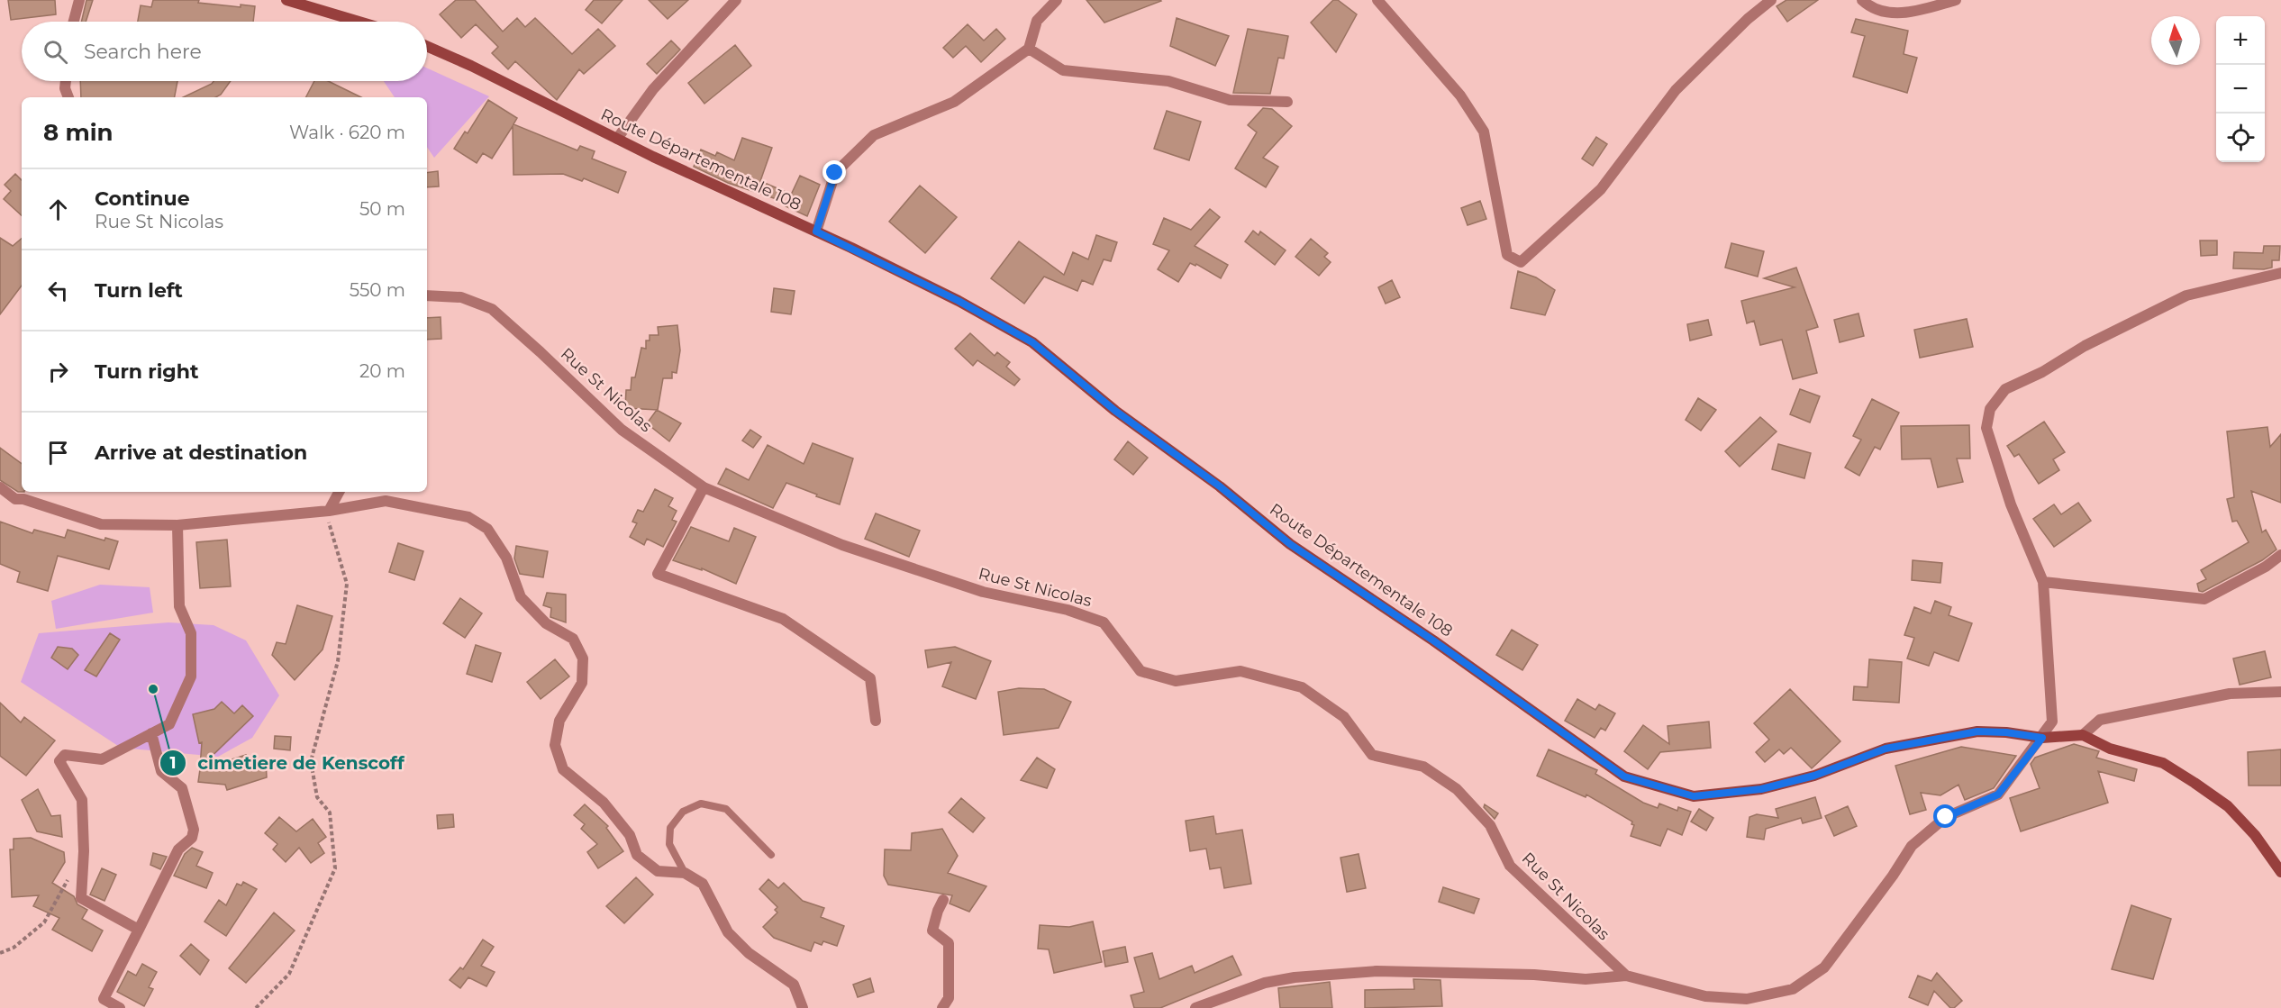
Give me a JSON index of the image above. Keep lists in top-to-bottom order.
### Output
{
  "streets": {
    "main road": ["Route Départementale 108"],
    "street": ["Rue St Nicolas"]
  },
  "crossings": [
    ["Route Départementale 108", "Rue St Nicolas"]
  ],
  "places": ["cimetiere de Kenscoff"],
  "north": "top",
  "page": {
    "map_buttons": ["+", "−"],
    "search": "Search here",
    "heading": ["8 min", "Walk · 620 m"],
    "list": [
      ["Continue", "Rue St Nicolas", "50 m"],
      ["Turn left", "550 m"],
      ["Turn right", "20 m"],
      "Arrive at destination"
    ]
  }
}
